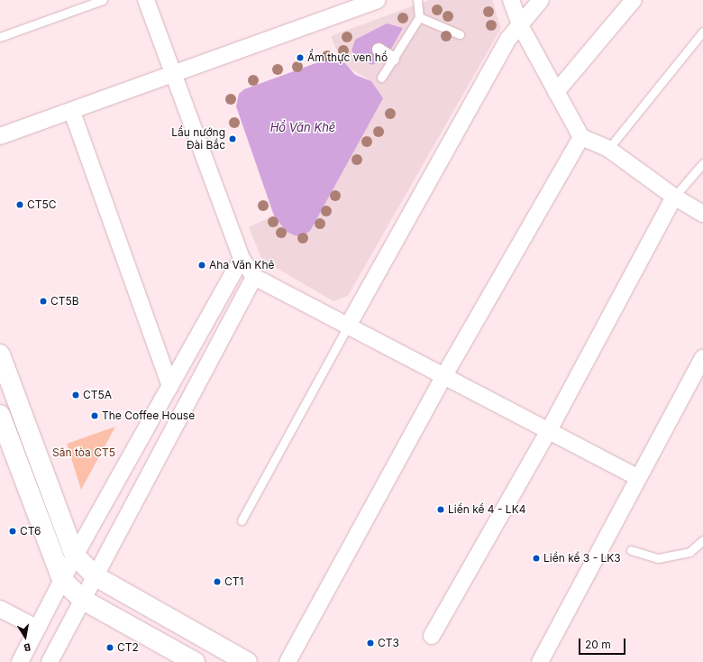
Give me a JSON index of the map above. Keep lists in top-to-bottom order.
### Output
{
  "water": ["Hồ Văn Khê"],
  "parks": ["Sân tòa CT5"],
  "places": [
    "Ẩm thực ven hồ",
    "Lẩu nướng Đài Bắc",
    "CT5C",
    "Aha Văn Khê",
    "CT5B",
    "CT5A",
    "The Coffee House",
    "Liền kề 4 - LK4",
    "CT6",
    "Liền kề 3 - LK3",
    "CT1",
    "CT3",
    "CT2"
  ],
  "scale_bar": "20 m",
  "north": "bottom"
}
